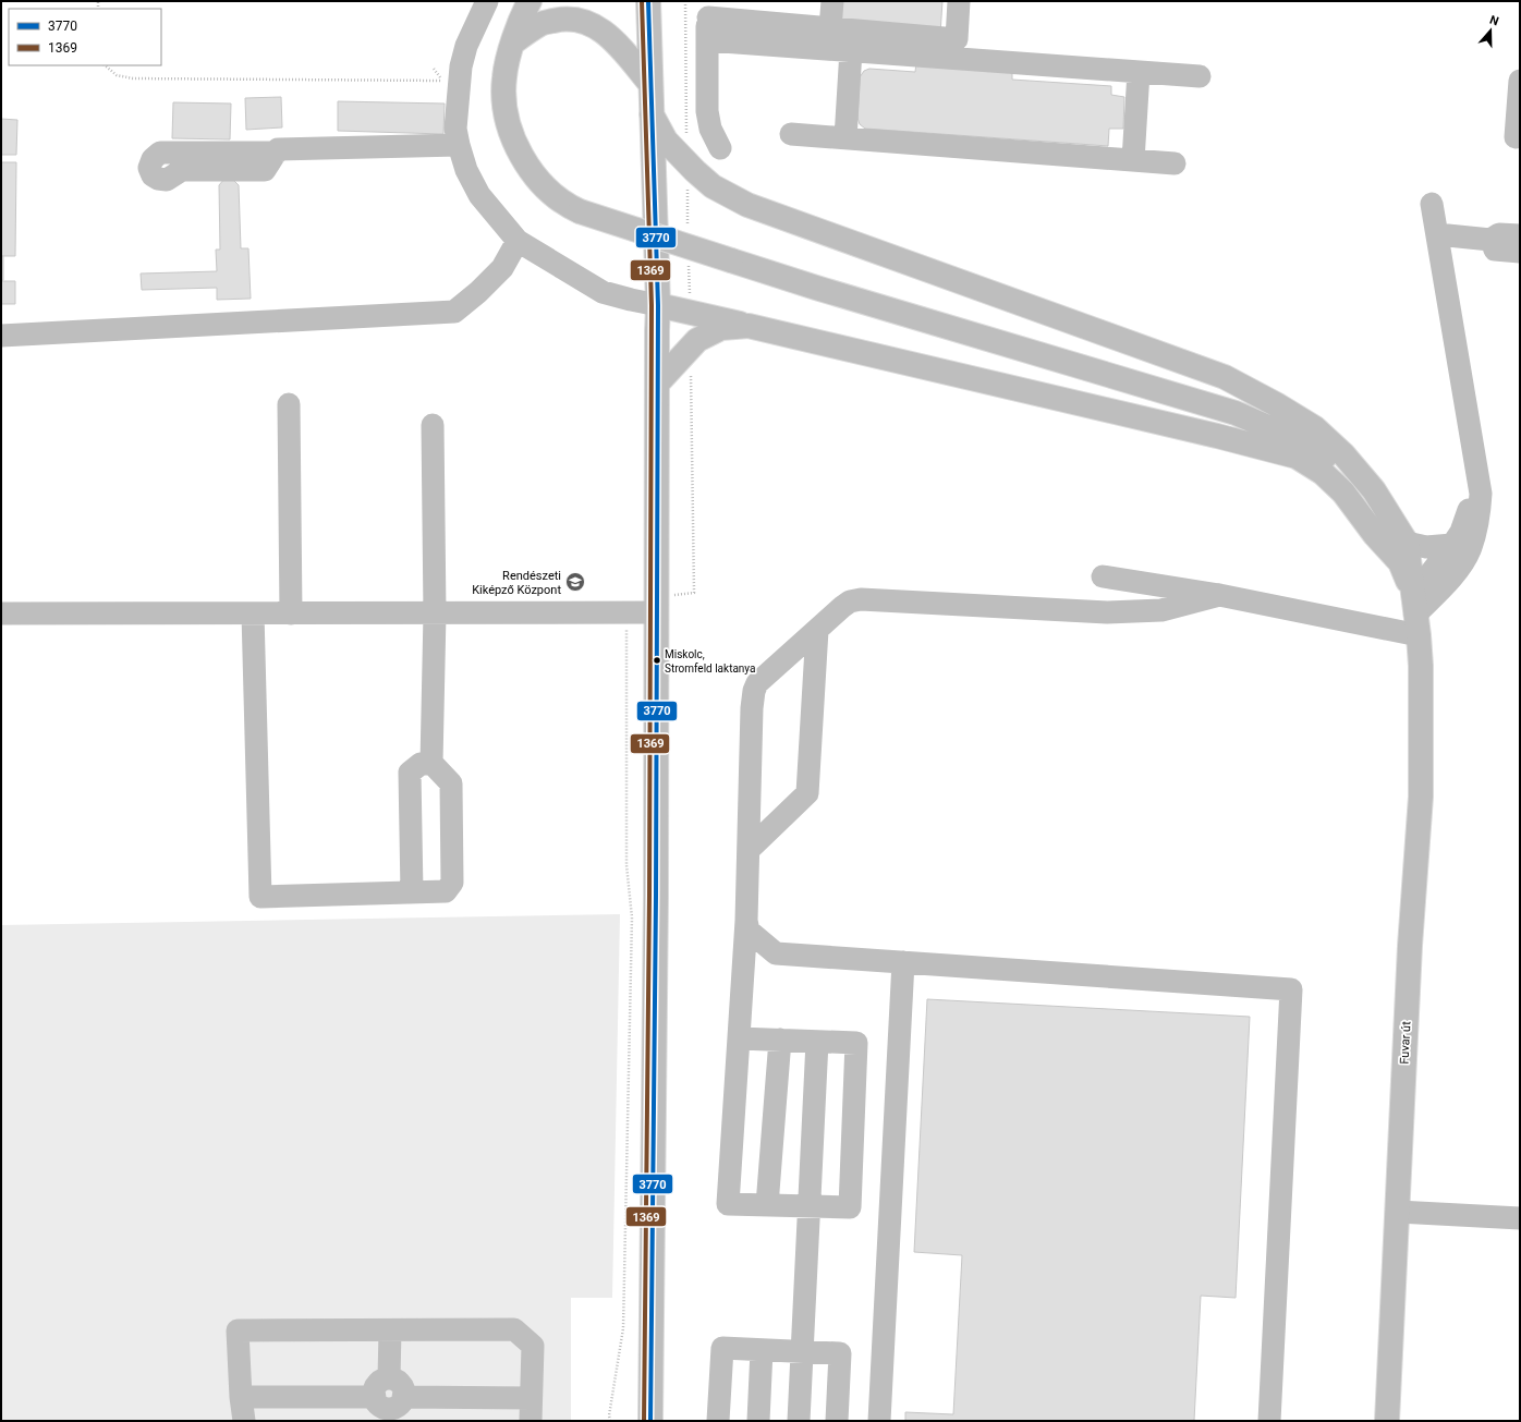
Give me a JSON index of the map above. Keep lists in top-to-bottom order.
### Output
{
  "streets": {
    "main road": ["Fuvar út"]
  },
  "places": {
    "school or university": ["Rendészeti Kiképző Központ"],
    "other": ["Miskolc, Stromfeld laktanya"]
  },
  "lines": ["transit line 3770", "transit line 1369"],
  "legend": ["3770", "1369"],
  "north": "top"
}
